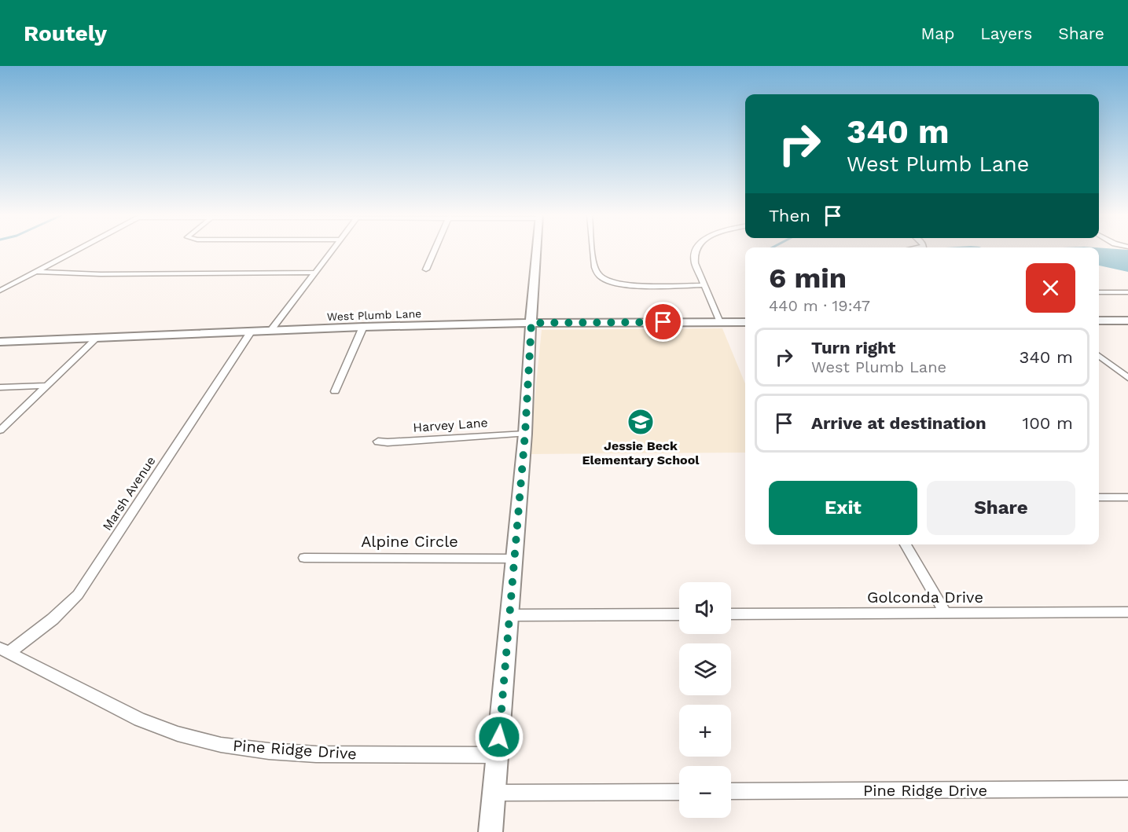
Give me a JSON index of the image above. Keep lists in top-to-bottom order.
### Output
{
  "streets": {
    "street": [
      "West Plumb Lane",
      "Harvey Lane",
      "Marsh Avenue",
      "Alpine Circle",
      "Golconda Drive",
      "Pine Ridge Drive"
    ]
  },
  "crossings": [
    ["West Plumb Lane", "Marsh Avenue"],
    ["Marsh Avenue", "Pine Ridge Drive"]
  ],
  "places": {
    "school or university": ["Jessie Beck Elementary School"]
  },
  "page": {
    "header": "Routely",
    "nav": ["Map", "Layers", "Share"],
    "turn": ["340 m", "West Plumb Lane"],
    "then": "Then",
    "heading": ["6 min", "440 m · 19:47"],
    "list": [
      {
        "name": "Turn right",
        "note": "West Plumb Lane",
        "value": "340 m"
      },
      {
        "name": "Arrive at destination",
        "value": "100 m"
      }
    ],
    "buttons": ["Exit", "Share"],
    "map_buttons": ["+", "−"]
  }
}
